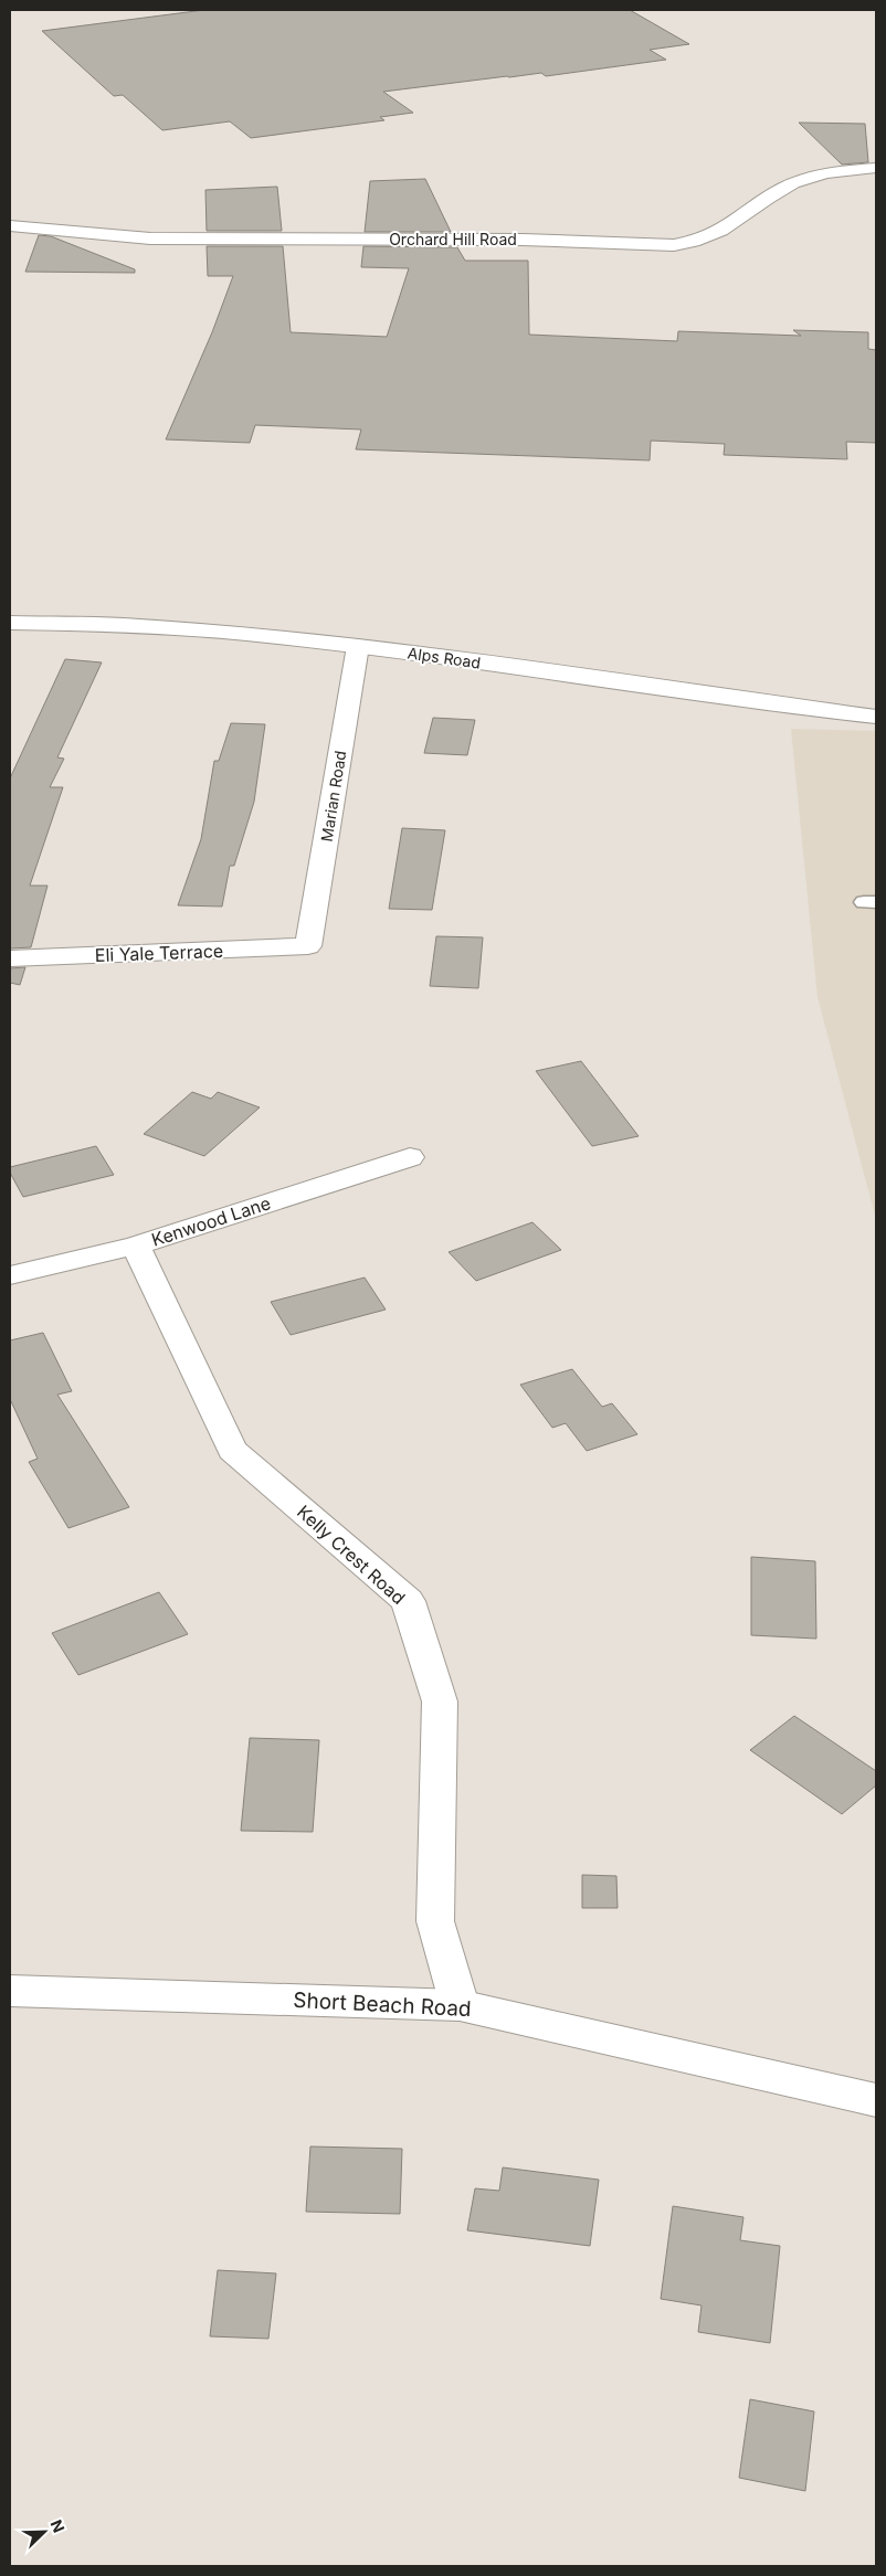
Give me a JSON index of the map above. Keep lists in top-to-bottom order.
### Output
{
  "streets": {
    "street": [
      "Orchard Hill Road",
      "Alps Road",
      "Marian Road",
      "Eli Yale Terrace",
      "Kenwood Lane",
      "Kelly Crest Road",
      "Short Beach Road"
    ]
  },
  "crossings": [
    ["Alps Road", "Marian Road"],
    ["Marian Road", "Eli Yale Terrace"],
    ["Kenwood Lane", "Kelly Crest Road"],
    ["Kelly Crest Road", "Short Beach Road"]
  ],
  "north": "top right"
}
